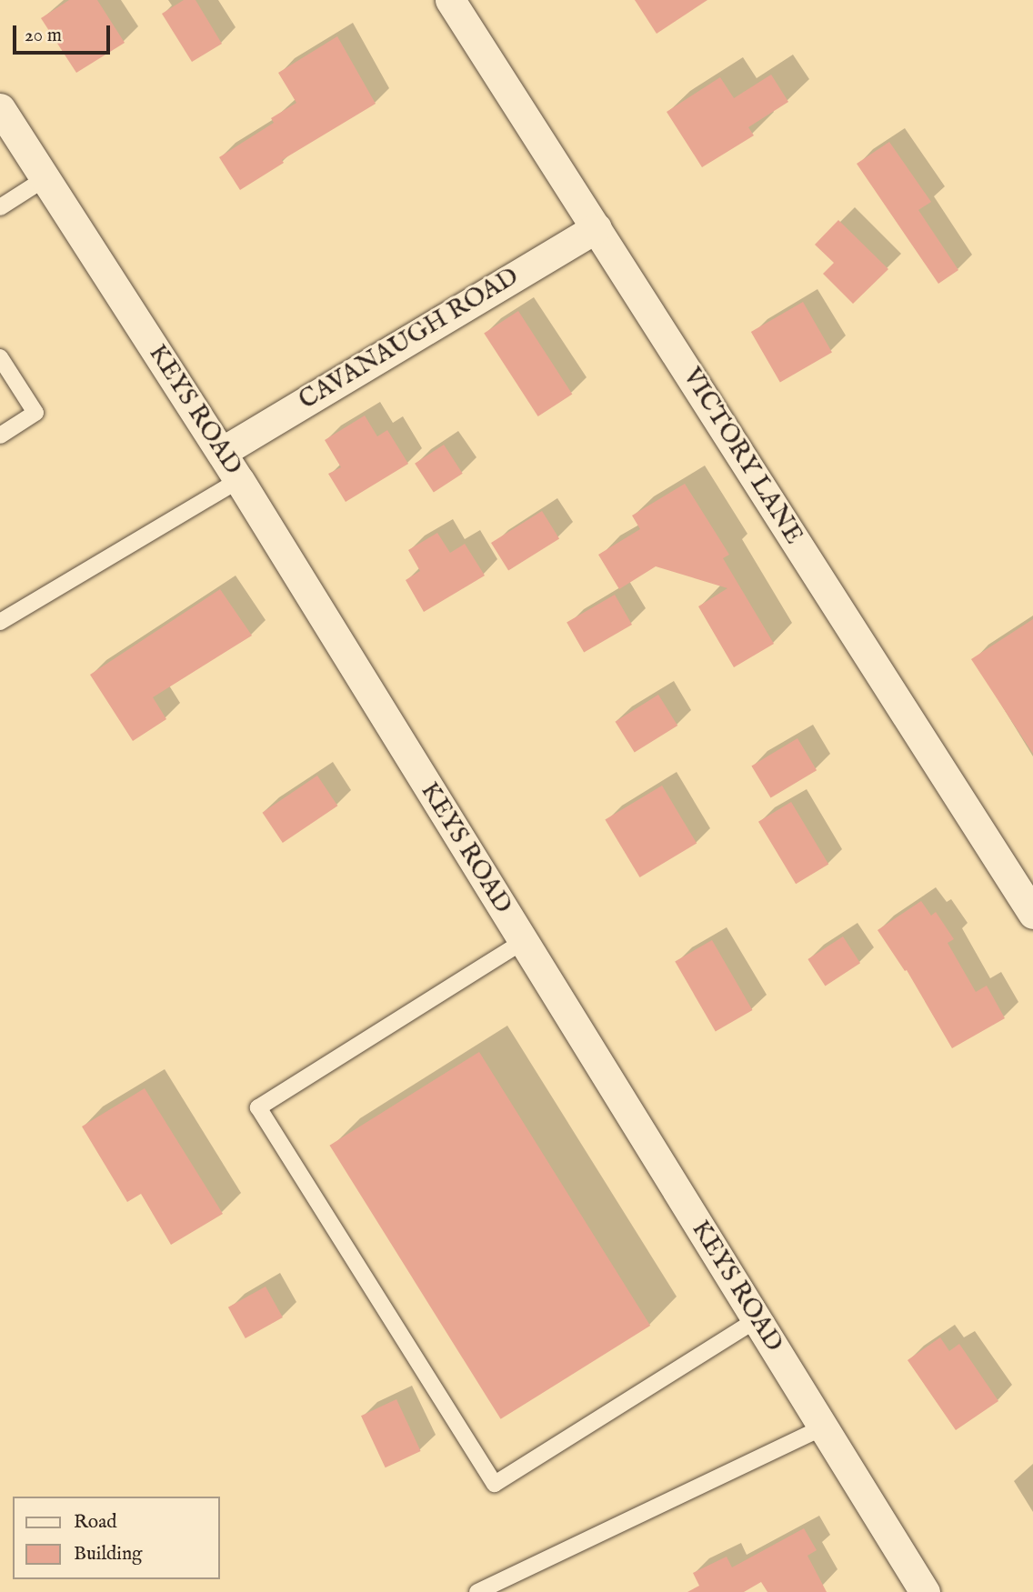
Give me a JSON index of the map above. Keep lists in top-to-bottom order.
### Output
{
  "streets": {
    "street": ["CAVANAUGH ROAD", "KEYS ROAD", "VICTORY LANE"]
  },
  "crossings": [
    ["CAVANAUGH ROAD", "KEYS ROAD"],
    ["CAVANAUGH ROAD", "VICTORY LANE"]
  ],
  "legend": ["Road", "Building"],
  "scale_bar": "20 m"
}
